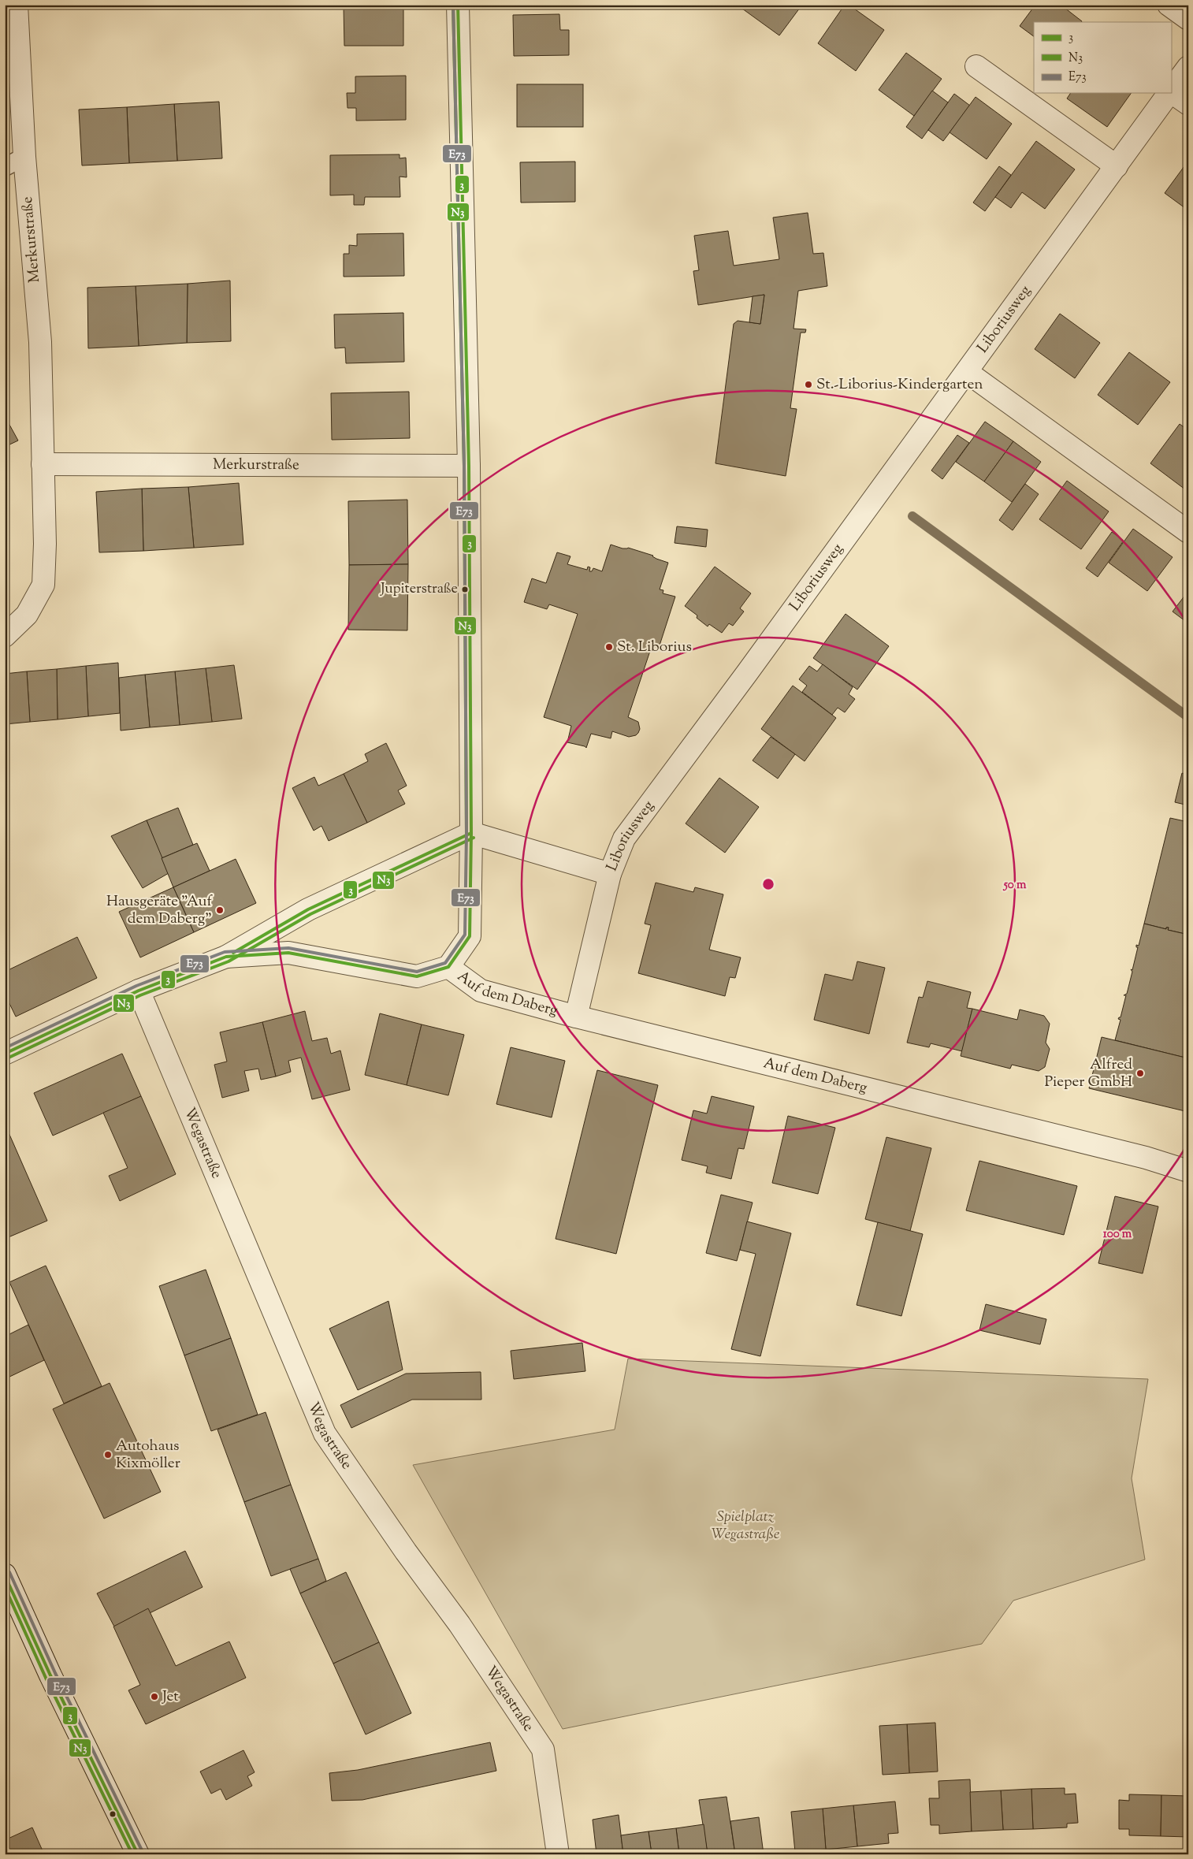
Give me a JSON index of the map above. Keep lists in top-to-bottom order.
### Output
{
  "streets": {
    "street": [
      "Merkurstraße",
      "Liboriusweg",
      "Auf dem Daberg",
      "Wegastraße"
    ]
  },
  "crossings": [
    ["Liboriusweg", "Auf dem Daberg"],
    ["Auf dem Daberg", "Wegastraße"]
  ],
  "parks": ["Spielplatz Wegastraße"],
  "places": [
    "St.-Liborius-Kindergarten",
    "Jupiterstraße",
    "St. Liborius",
    "Hausgeräte \"Auf dem Daberg\"",
    "Alfred Pieper GmbH",
    "Autohaus Kixmöller",
    "Jet"
  ],
  "lines": ["transit line 3", "transit line N3", "transit line E73"],
  "legend": ["3", "N3", "E73"],
  "rings": ["50 m", "100 m"]
}
